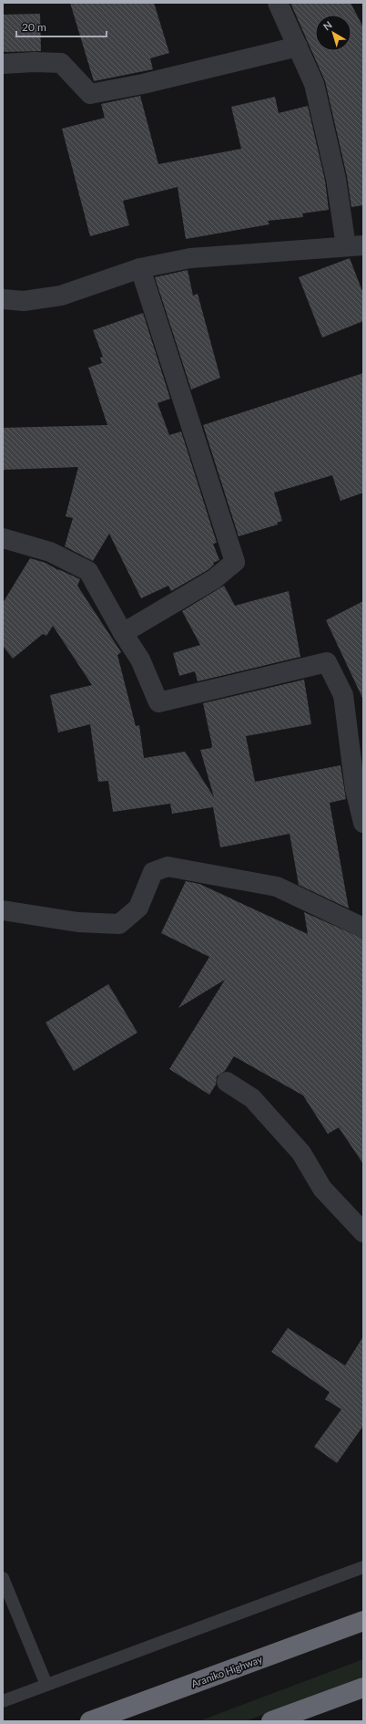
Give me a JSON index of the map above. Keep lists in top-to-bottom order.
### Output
{
  "streets": {
    "highway": ["Araniko Highway"]
  },
  "scale_bar": "20 m",
  "north": "top left"
}
